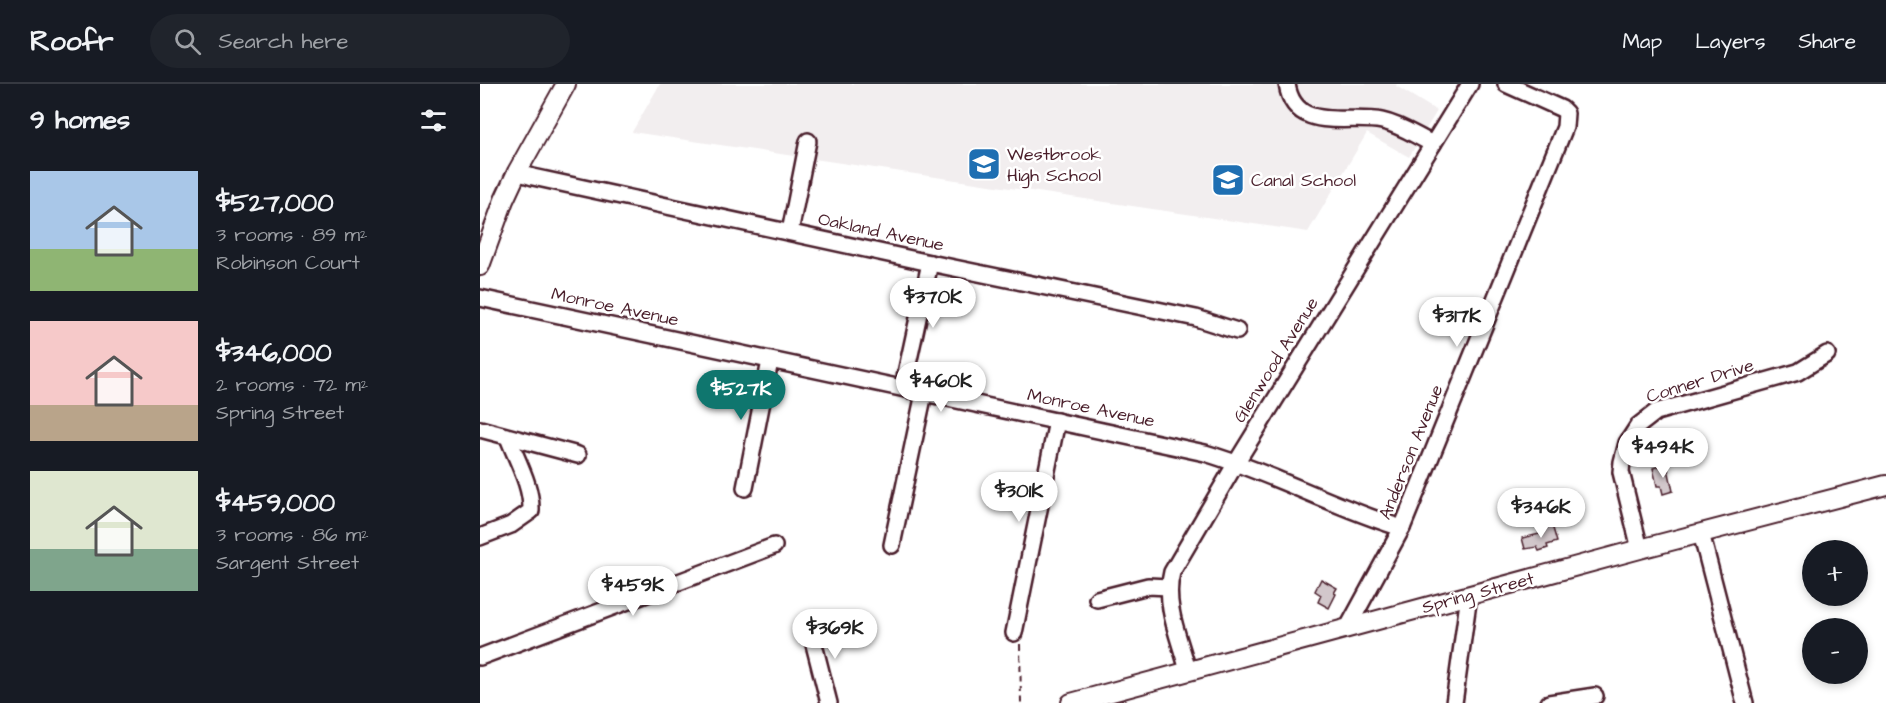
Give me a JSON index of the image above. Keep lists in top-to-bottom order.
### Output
{
  "streets": {
    "main road": ["Spring Street"],
    "street": [
      "Oakland Avenue",
      "Monroe Avenue",
      "Glenwood Avenue",
      "Conner Drive",
      "Anderson Avenue"
    ]
  },
  "crossings": [
    ["Monroe Avenue", "Glenwood Avenue"],
    ["Monroe Avenue", "Anderson Avenue"],
    ["Glenwood Avenue", "Spring Street"],
    ["Conner Drive", "Spring Street"],
    ["Anderson Avenue", "Spring Street"]
  ],
  "places": {
    "school or university": ["Westbrook High School", "Canal School"]
  },
  "page": {
    "header": "Roofr",
    "search": "Search here",
    "nav": ["Map", "Layers", "Share"],
    "heading": "9 homes",
    "list": [
      {
        "name": "$527,000",
        "note": "3 rooms · 89 m² · Robinson Court"
      },
      {
        "name": "$346,000",
        "note": "2 rooms · 72 m² · Spring Street"
      },
      {
        "name": "$459,000",
        "note": "3 rooms · 86 m² · Sargent Street"
      }
    ],
    "price": [
      "$370K",
      "$317K",
      "$460K",
      "$527K",
      "$494K",
      "$301K",
      "$346K",
      "$459K",
      "$369K"
    ],
    "map_buttons": ["+", "−"]
  }
}
